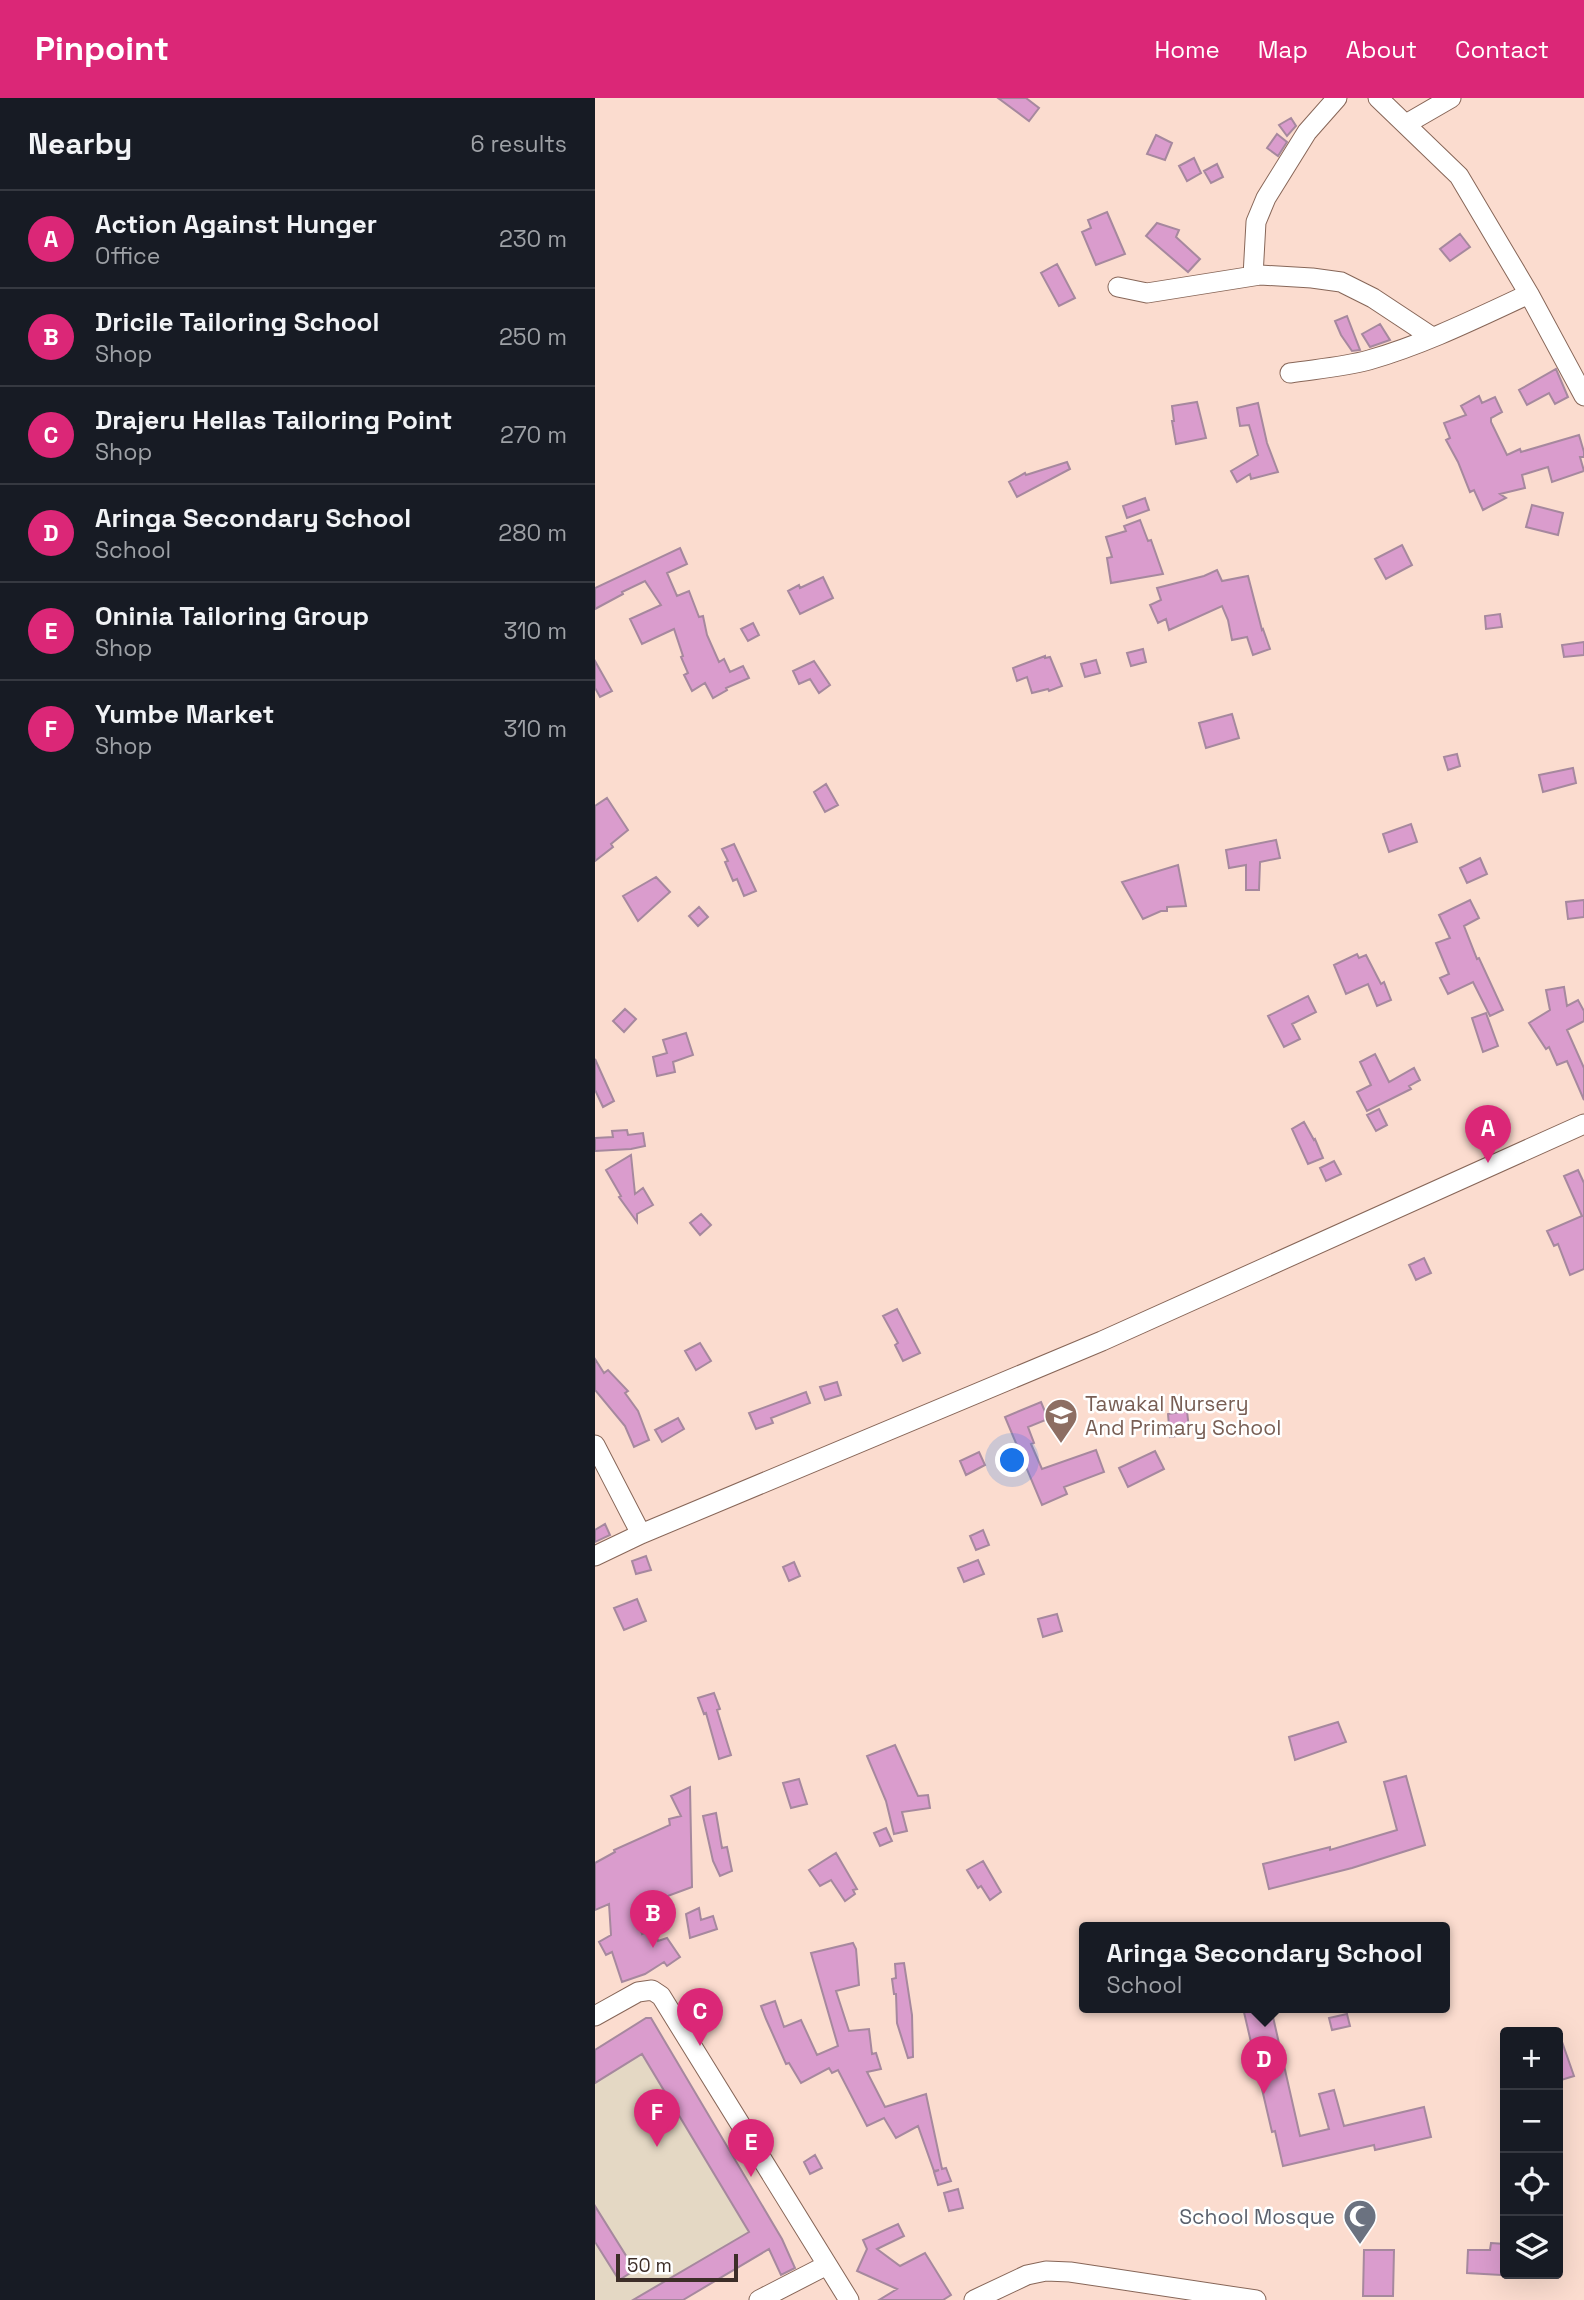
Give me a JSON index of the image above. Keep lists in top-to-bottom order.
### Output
{
  "places": {
    "school or university": ["Tawakal Nursery And Primary School"],
    "mosque": ["School Mosque"]
  },
  "scale_bar": "50 m",
  "page": {
    "header": "Pinpoint",
    "nav": [
      "Home",
      "Map",
      "About",
      "Contact"
    ],
    "heading": ["Nearby", "6 results"],
    "list": [
      {
        "mark": "A",
        "name": "Action Against Hunger",
        "note": "Office",
        "value": "230 m"
      },
      {
        "mark": "B",
        "name": "Dricile Tailoring School",
        "note": "Shop",
        "value": "250 m"
      },
      {
        "mark": "C",
        "name": "Drajeru Hellas Tailoring Point",
        "note": "Shop",
        "value": "270 m"
      },
      {
        "mark": "D",
        "name": "Aringa Secondary School",
        "note": "School",
        "value": "280 m"
      },
      {
        "mark": "E",
        "name": "Oninia Tailoring Group",
        "note": "Shop",
        "value": "310 m"
      },
      {
        "mark": "F",
        "name": "Yumbe Market",
        "note": "Shop",
        "value": "310 m"
      }
    ],
    "pins": [
      "A",
      "B",
      "C",
      "D",
      "F",
      "E"
    ],
    "popup": ["Aringa Secondary School", "School"],
    "map_buttons": ["+", "−"],
    "scale": "50 m"
  }
}
